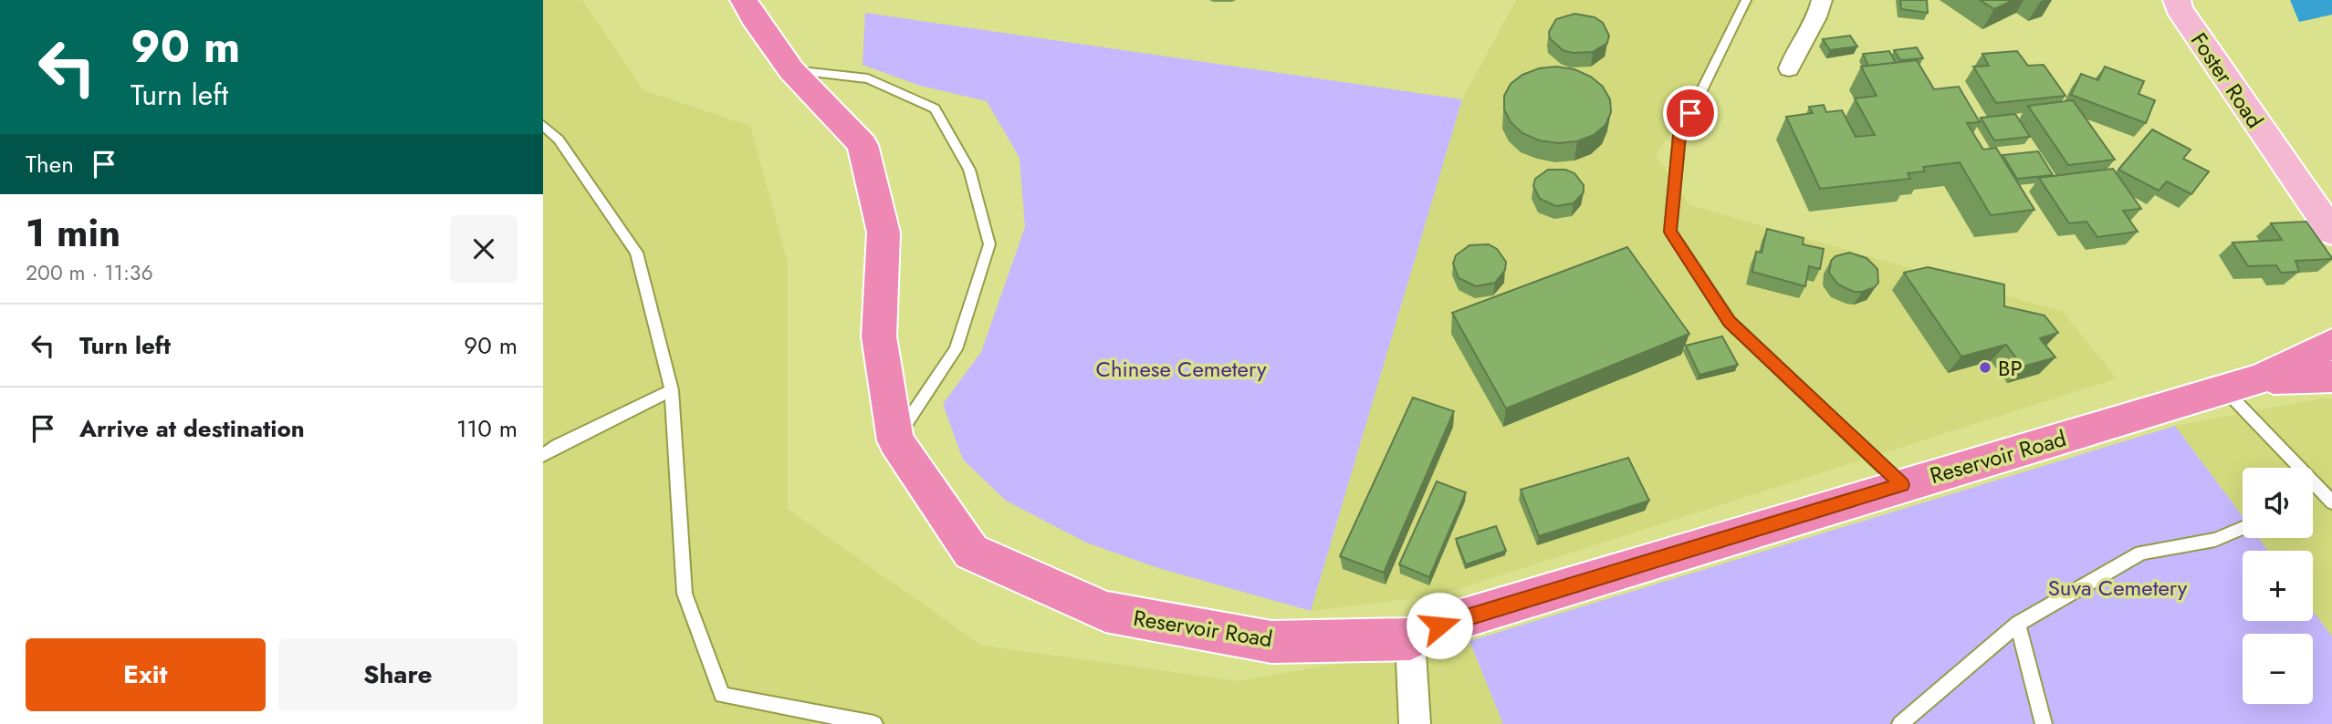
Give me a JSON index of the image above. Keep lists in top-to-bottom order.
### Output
{
  "streets": {
    "highway": ["Reservoir Road"],
    "main road": ["Foster Road"]
  },
  "parks": ["Chinese Cemetery", "Suva Cemetery"],
  "places": ["BP"],
  "page": {
    "turn": ["90 m", "Turn left"],
    "then": "Then",
    "heading": ["1 min", "200 m · 11:36"],
    "list": [
      {
        "name": "Turn left",
        "value": "90 m"
      },
      {
        "name": "Arrive at destination",
        "value": "110 m"
      }
    ],
    "map_buttons": ["+", "−"],
    "buttons": ["Exit", "Share"]
  }
}
